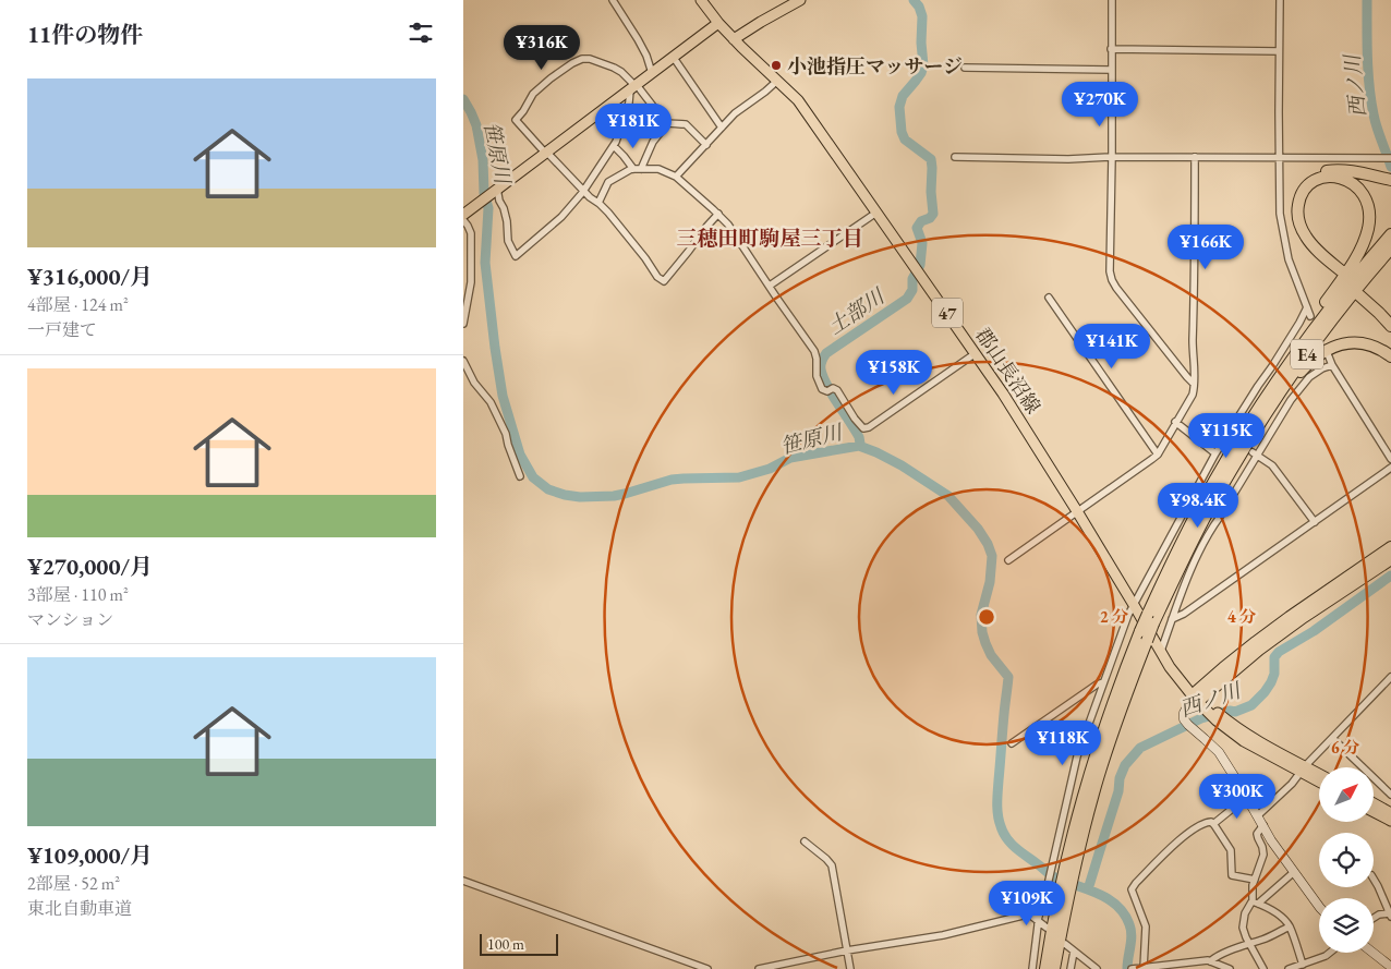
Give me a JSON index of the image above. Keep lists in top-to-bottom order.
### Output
{
  "streets": {
    "highway": ["E4"],
    "main road": ["47", "郡山長沼線"]
  },
  "districts": ["三穂田町駒屋三丁目"],
  "water": ["西ノ川", "笹原川", "土部川"],
  "places": ["小池指圧マッサージ"],
  "scale_bar": "100 m",
  "north": "top right",
  "page": {
    "heading": "11件の物件",
    "price": [
      "¥316K",
      "¥270K",
      "¥181K",
      "¥166K",
      "¥141K",
      "¥158K",
      "¥115K",
      "¥98.4K",
      "¥118K",
      "¥300K",
      "¥109K"
    ],
    "list": [
      {
        "name": "¥316,000/月",
        "note": "4部屋 · 124 m² · 一戸建て"
      },
      {
        "name": "¥270,000/月",
        "note": "3部屋 · 110 m² · マンション"
      },
      {
        "name": "¥109,000/月",
        "note": "2部屋 · 52 m² · 東北自動車道"
      }
    ],
    "scale": "100 m"
  },
  "rings": ["2 分", "4 分", "6 分"]
}
